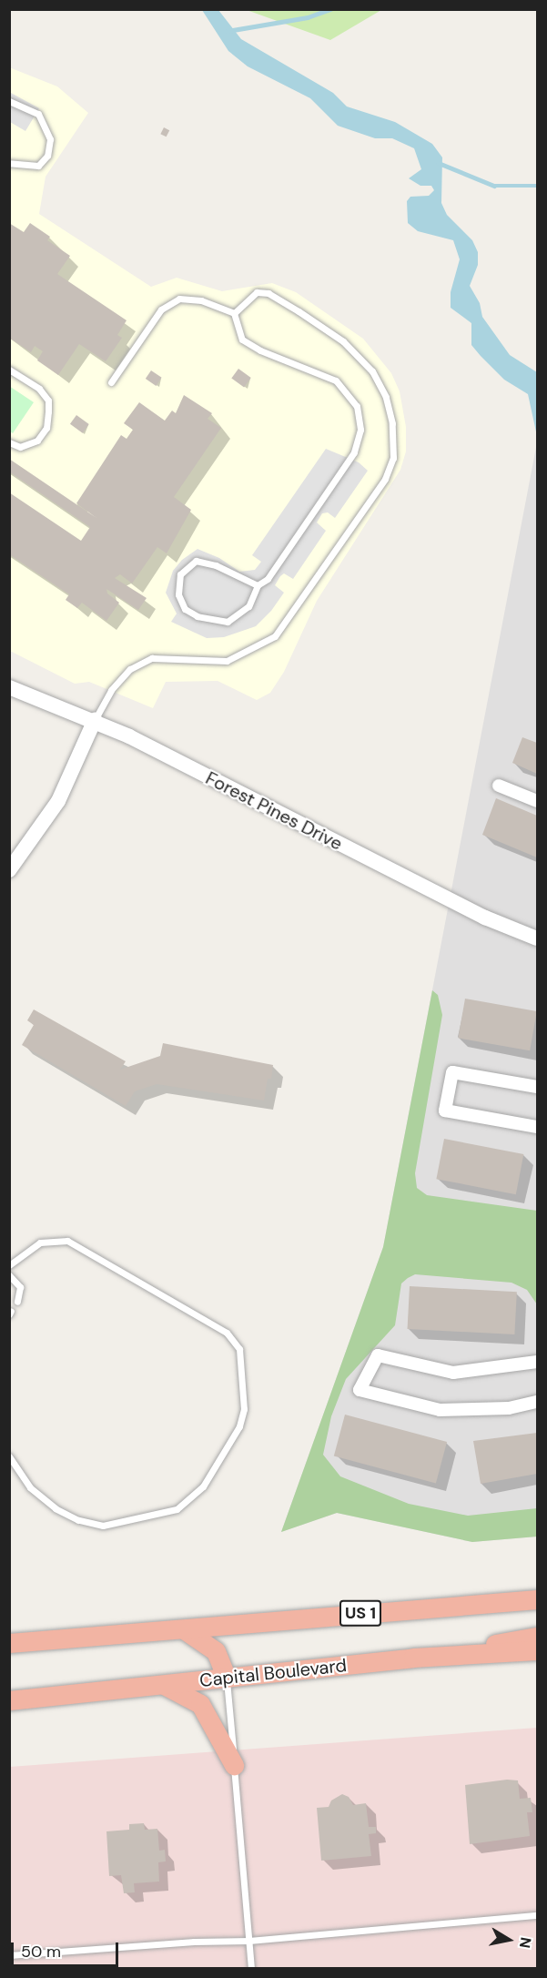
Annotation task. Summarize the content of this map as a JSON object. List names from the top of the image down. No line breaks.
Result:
{"streets":{"highway":["US 1","Capital Boulevard"],"street":["Forest Pines Drive"]},"scale_bar":"50 m","north":"right"}
